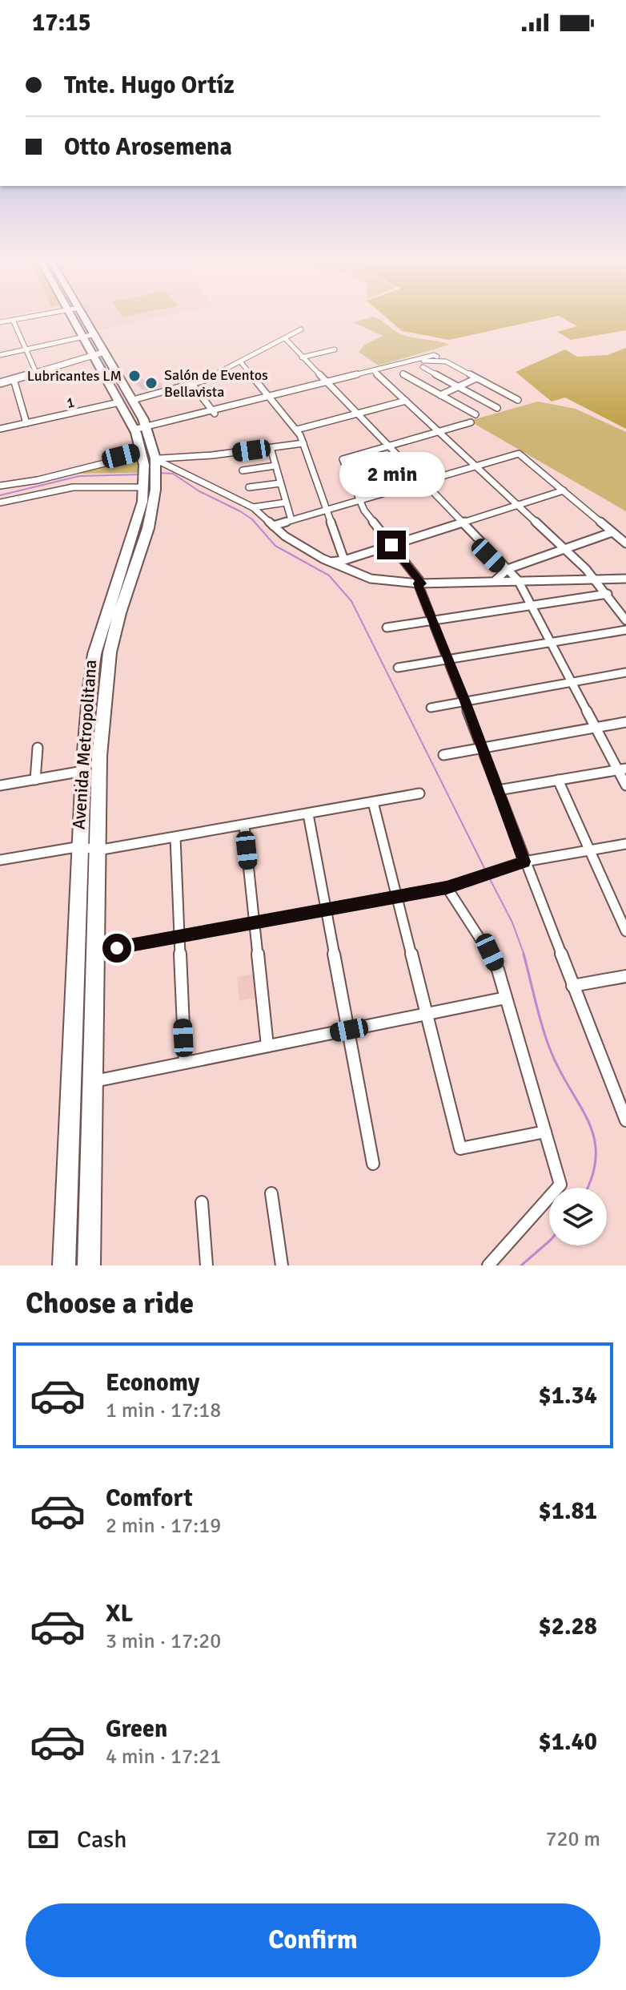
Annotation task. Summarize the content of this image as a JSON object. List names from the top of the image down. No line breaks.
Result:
{"streets":{"highway":["Avenida Metropolitana"],"street":["1"]},"places":["Lubricantes LM","Salón de Eventos Bellavista"],"page":{"status":"17:15","banner":["Tnte. Hugo Ortíz","Otto Arosemena"],"bubble":"2 min","heading":"Choose a ride","list":[{"name":"Economy","note":"1 min · 17:18","value":"$1.34"},{"name":"Comfort","note":"2 min · 17:19","value":"$1.81"},{"name":"XL","note":"3 min · 17:20","value":"$2.28"},{"name":"Green","note":"4 min · 17:21","value":"$1.40"}],"pay":["Cash","720 m"],"buttons":"Confirm"}}
